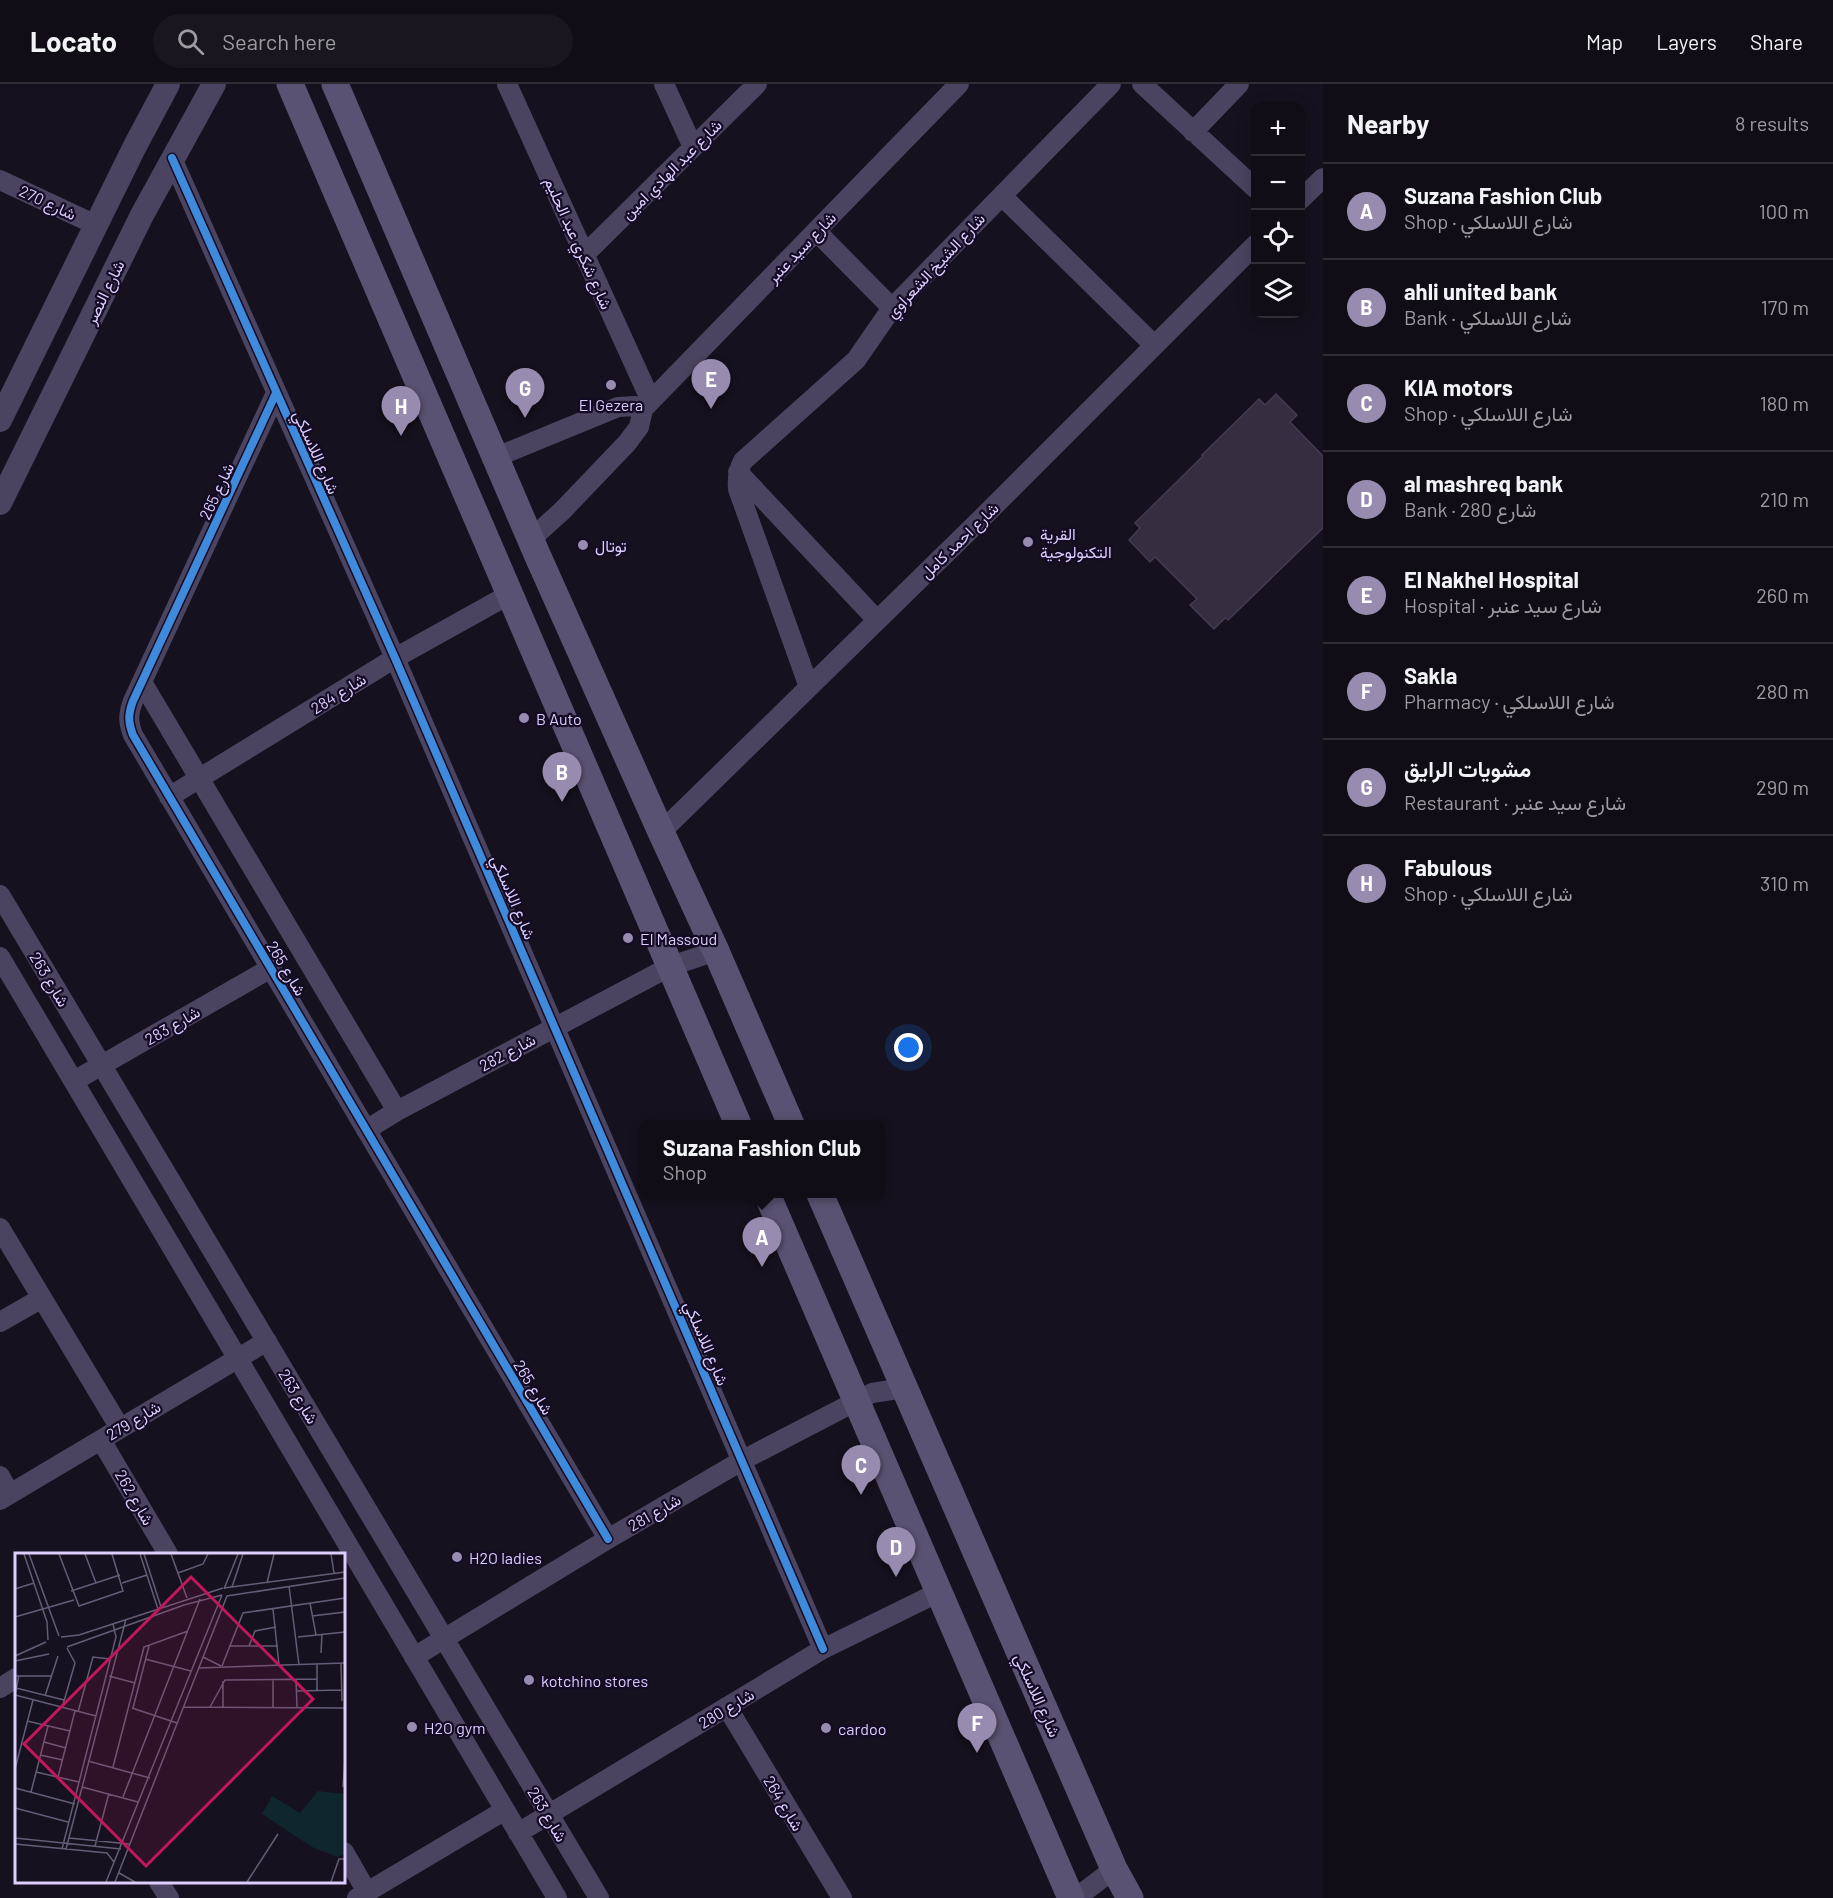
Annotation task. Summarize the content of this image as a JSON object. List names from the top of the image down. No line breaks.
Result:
{"streets":{"main road":["شارع اللاسلكي"],"street":["شارع عبد الهادي امين","شارع 270","شارع شكري عبد الحليم","شارع سيد عنبر","شارع الشيخ الشعراوي","شارع النصر","شارع 265","شارع احمد كامل","شارع 284","شارع 263","شارع 283","شارع 282","شارع 279","شارع 262","شارع 281","شارع 280","شارع 264"]},"crossings":[["شارع عبد الهادي امين","شارع شكري عبد الحليم"],["شارع شكري عبد الحليم","شارع سيد عنبر"],["شارع النصر","شارع اللاسلكي"],["شارع اللاسلكي","شارع 265"],["شارع اللاسلكي","شارع 284"],["شارع اللاسلكي","شارع 282"],["شارع اللاسلكي","شارع 281"],["شارع اللاسلكي","شارع 280"],["شارع 265","شارع 284"],["شارع 265","شارع 283"],["شارع 265","شارع 282"],["شارع 265","شارع 281"],["شارع 263","شارع 283"],["شارع 263","شارع 279"],["شارع 263","شارع 281"],["شارع 263","شارع 280"],["شارع 279","شارع 262"],["شارع 280","شارع 264"]],"places":["El Gezera","القرية التكنولوجية","توتال","B Auto","El Massoud","H2O ladies","kotchino stores","H2O gym","cardoo"],"page":{"header":"Locato","search":"Search here","nav":["Map","Layers","Share"],"heading":["Nearby","8 results"],"map_buttons":["+","−"],"list":[{"mark":"A","name":"Suzana Fashion Club","note":"Shop · شارع اللاسلكي","value":"100 m"},{"mark":"B","name":"ahli united bank","note":"Bank · شارع اللاسلكي","value":"170 m"},{"mark":"C","name":"KIA motors","note":"Shop · شارع اللاسلكي","value":"180 m"},{"mark":"D","name":"al mashreq bank","note":"Bank · شارع 280","value":"210 m"},{"mark":"E","name":"El Nakhel Hospital","note":"Hospital · شارع سيد عنبر","value":"260 m"},{"mark":"F","name":"Sakla","note":"Pharmacy · شارع اللاسلكي","value":"280 m"},{"mark":"G","name":"مشويات الرايق","note":"Restaurant · شارع سيد عنبر","value":"290 m"},{"mark":"H","name":"Fabulous","note":"Shop · شارع اللاسلكي","value":"310 m"}],"pins":["E","G","H","B","A","C","D","F"],"popup":["Suzana Fashion Club","Shop"]}}
